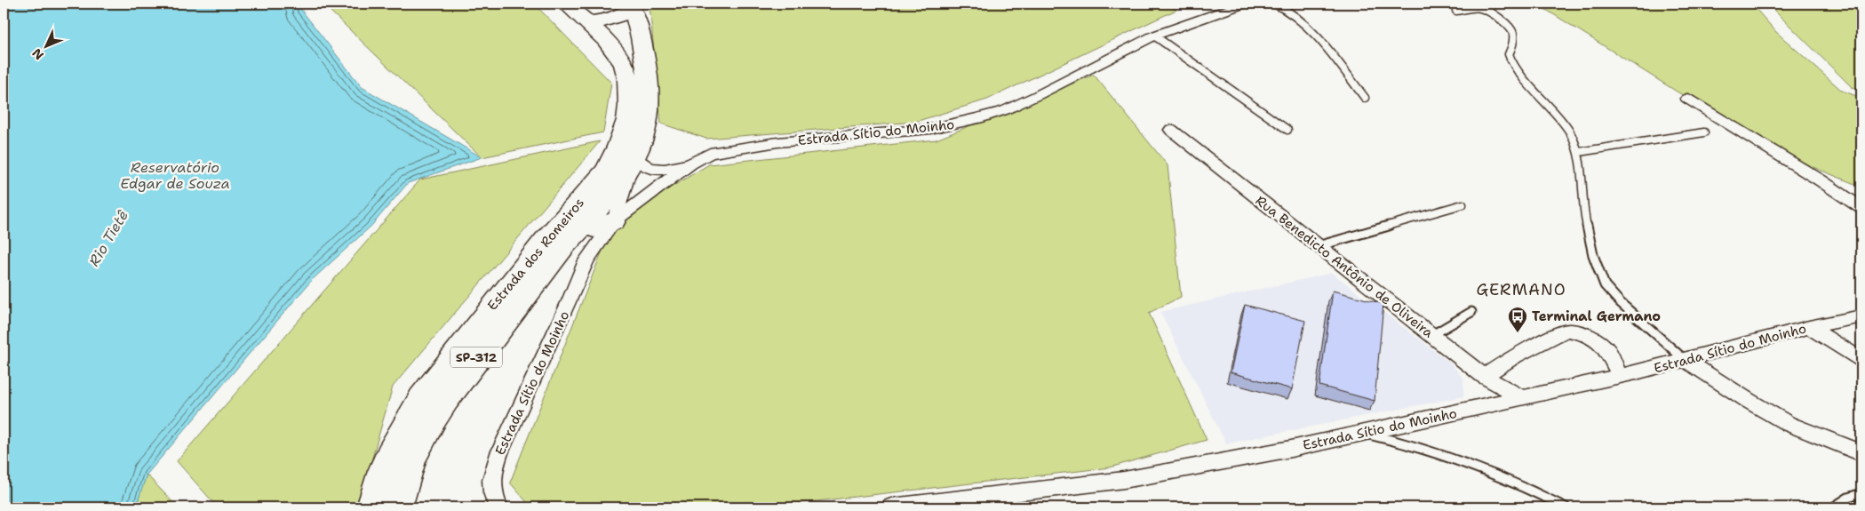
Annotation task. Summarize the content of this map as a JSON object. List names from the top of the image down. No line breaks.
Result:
{"streets":{"main road":["Estrada dos Romeiros","SP-312"],"street":["Estrada Sítio do Moinho","Rua Benedicto Antônio de Oliveira"]},"crossings":[["Estrada Sítio do Moinho","Rua Benedicto Antônio de Oliveira"]],"districts":["GERMANO"],"water":["Reservatório Edgar de Souza","Rio Tietê"],"places":{"bus stop":["Terminal Germano"]},"north":"bottom left"}
